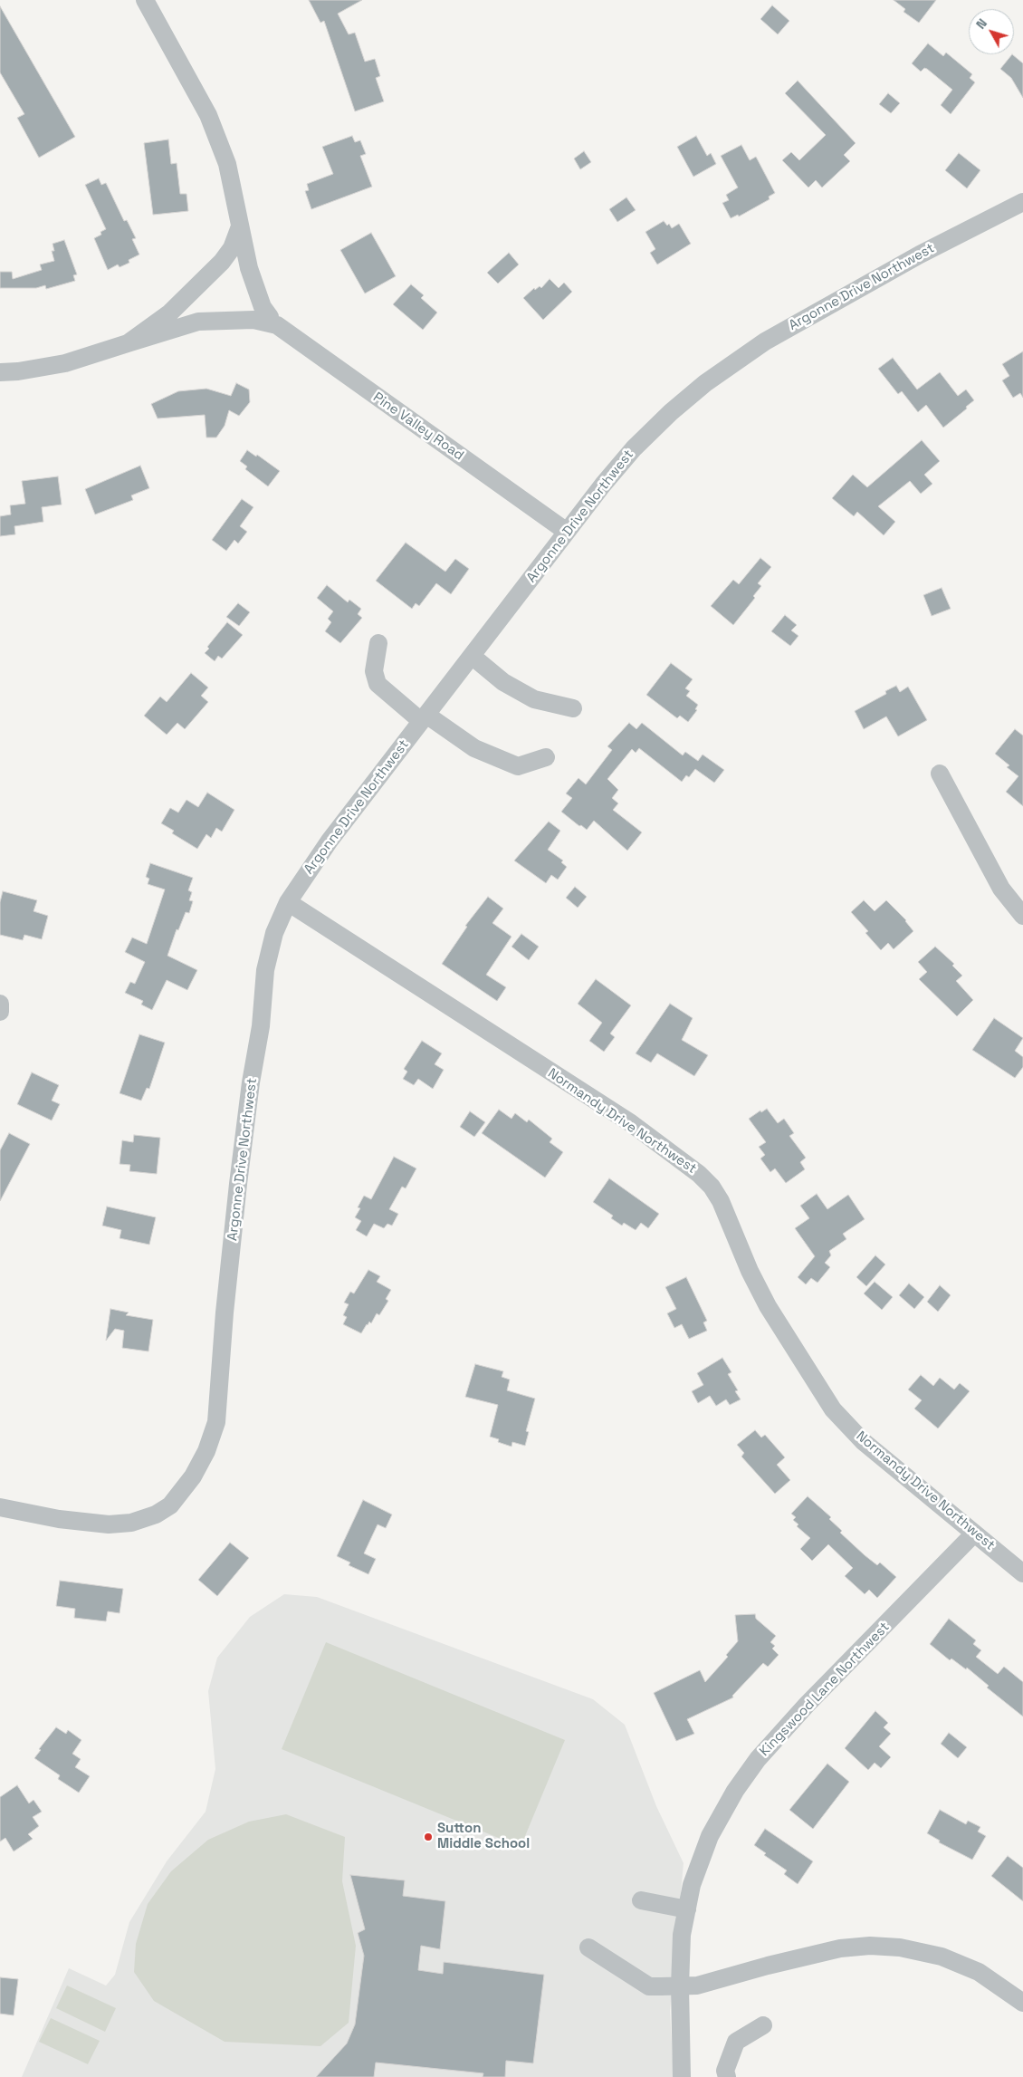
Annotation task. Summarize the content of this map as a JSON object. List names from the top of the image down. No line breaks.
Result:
{"streets":{"street":["Argonne Drive Northwest","Pine Valley Road","Normandy Drive Northwest","Kingswood Lane Northwest"]},"crossings":[["Argonne Drive Northwest","Pine Valley Road"],["Argonne Drive Northwest","Normandy Drive Northwest"],["Normandy Drive Northwest","Kingswood Lane Northwest"]],"places":["Sutton Middle School"],"north":"top left"}
